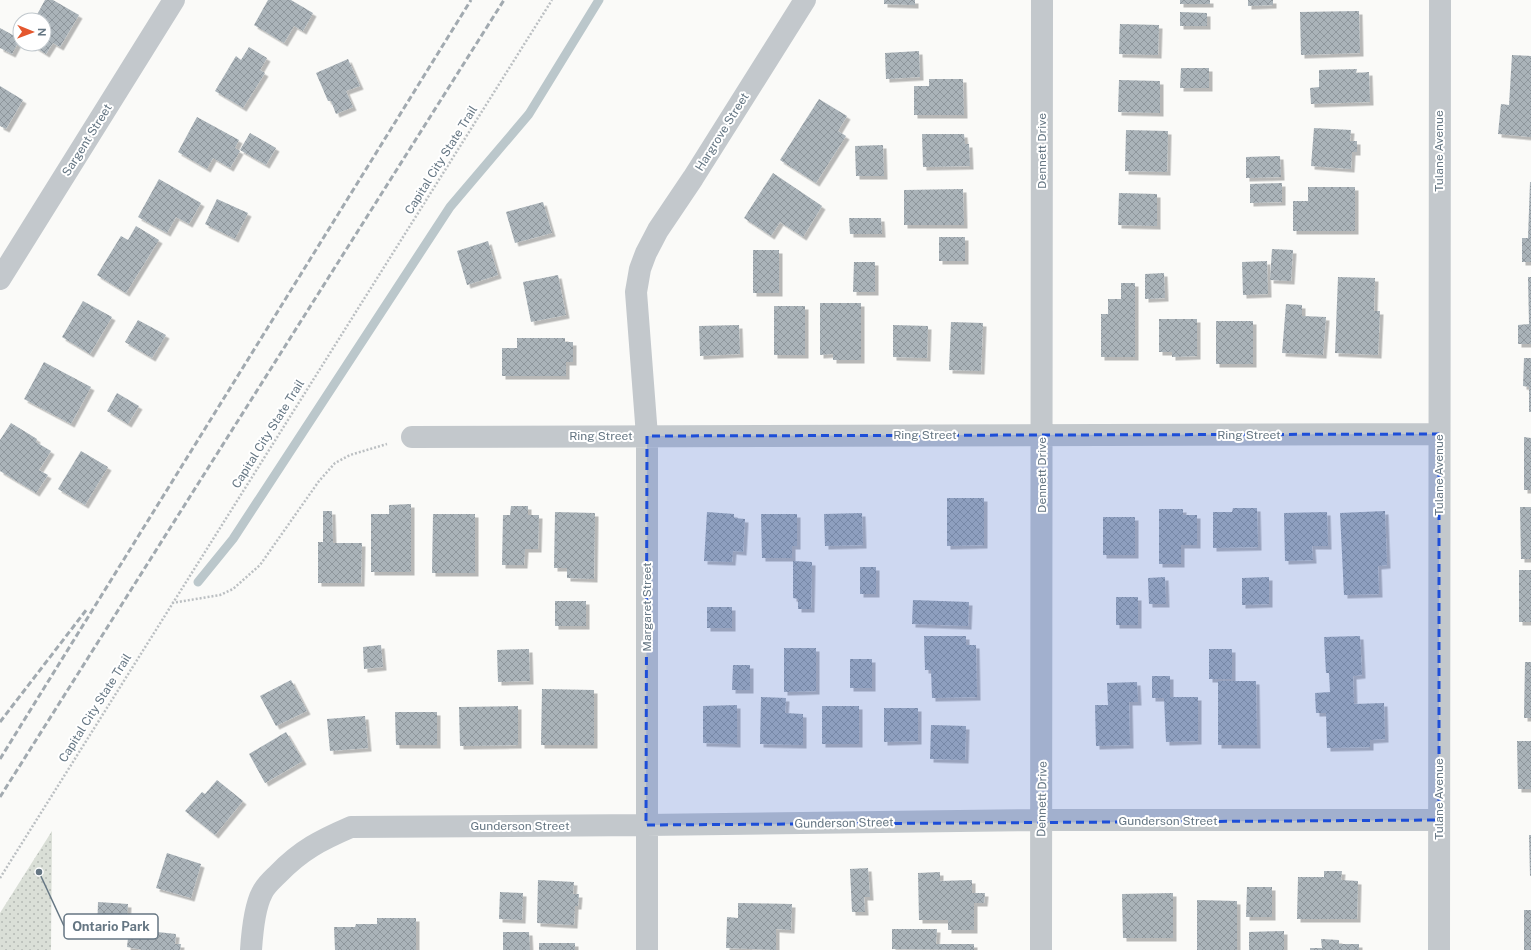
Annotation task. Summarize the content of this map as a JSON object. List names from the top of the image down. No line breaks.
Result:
{"streets":{"street":["Hargrove Street","Sargent Street","Dennett Drive","Tulane Avenue","Ring Street","Margaret Street","Gunderson Street"],"path":["Capital City State Trail"]},"crossings":[["Hargrove Street","Margaret Street"],["Dennett Drive","Ring Street"],["Dennett Drive","Gunderson Street"],["Tulane Avenue","Ring Street"],["Tulane Avenue","Gunderson Street"],["Ring Street","Margaret Street"],["Margaret Street","Gunderson Street"]],"places":["Ontario Park"],"north":"right"}
